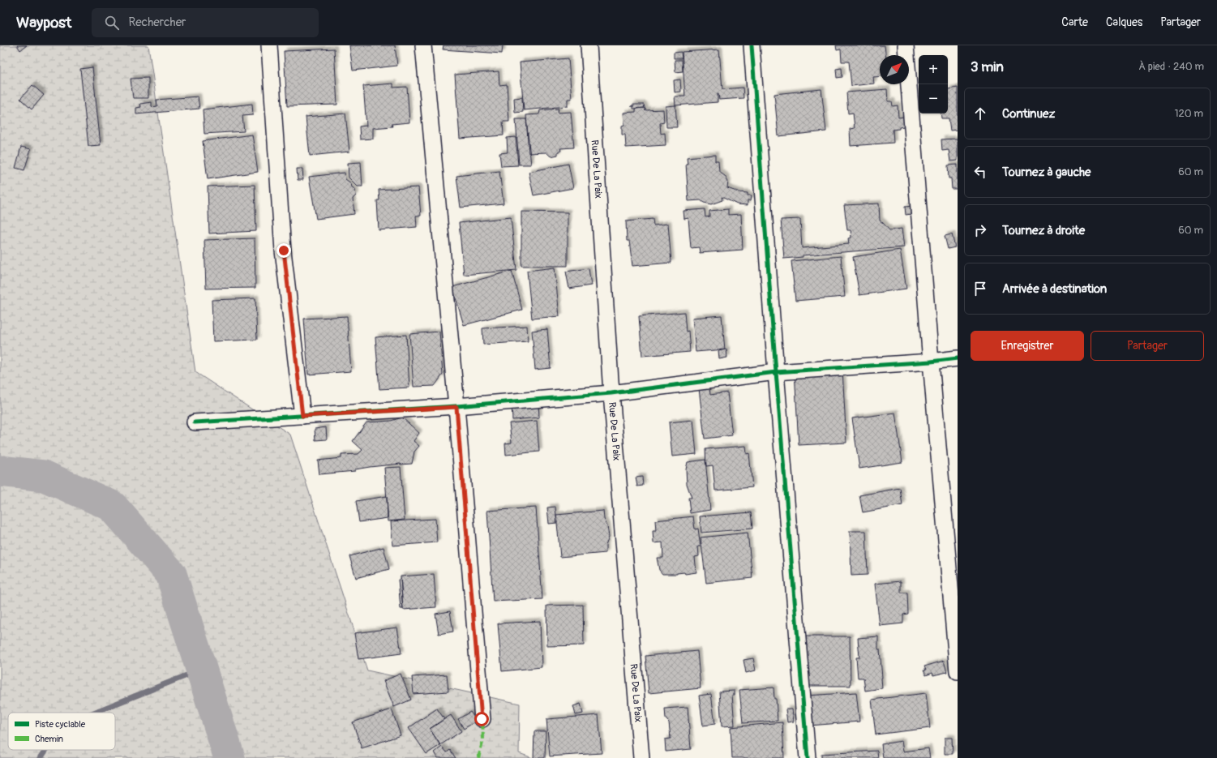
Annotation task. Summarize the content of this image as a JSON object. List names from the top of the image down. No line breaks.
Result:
{"streets":{"street":["Rue De La Paix"]},"legend":["Piste cyclable","Chemin"],"north":"top right","page":{"header":"Waypost","search":"Rechercher","nav":["Carte","Calques","Partager"],"heading":["3 min","À pied · 240 m"],"map_buttons":["+","−"],"list":[["Continuez","120 m"],["Tournez à gauche","60 m"],["Tournez à droite","60 m"],"Arrivée à destination"],"buttons":["Enregistrer","Partager"]}}
